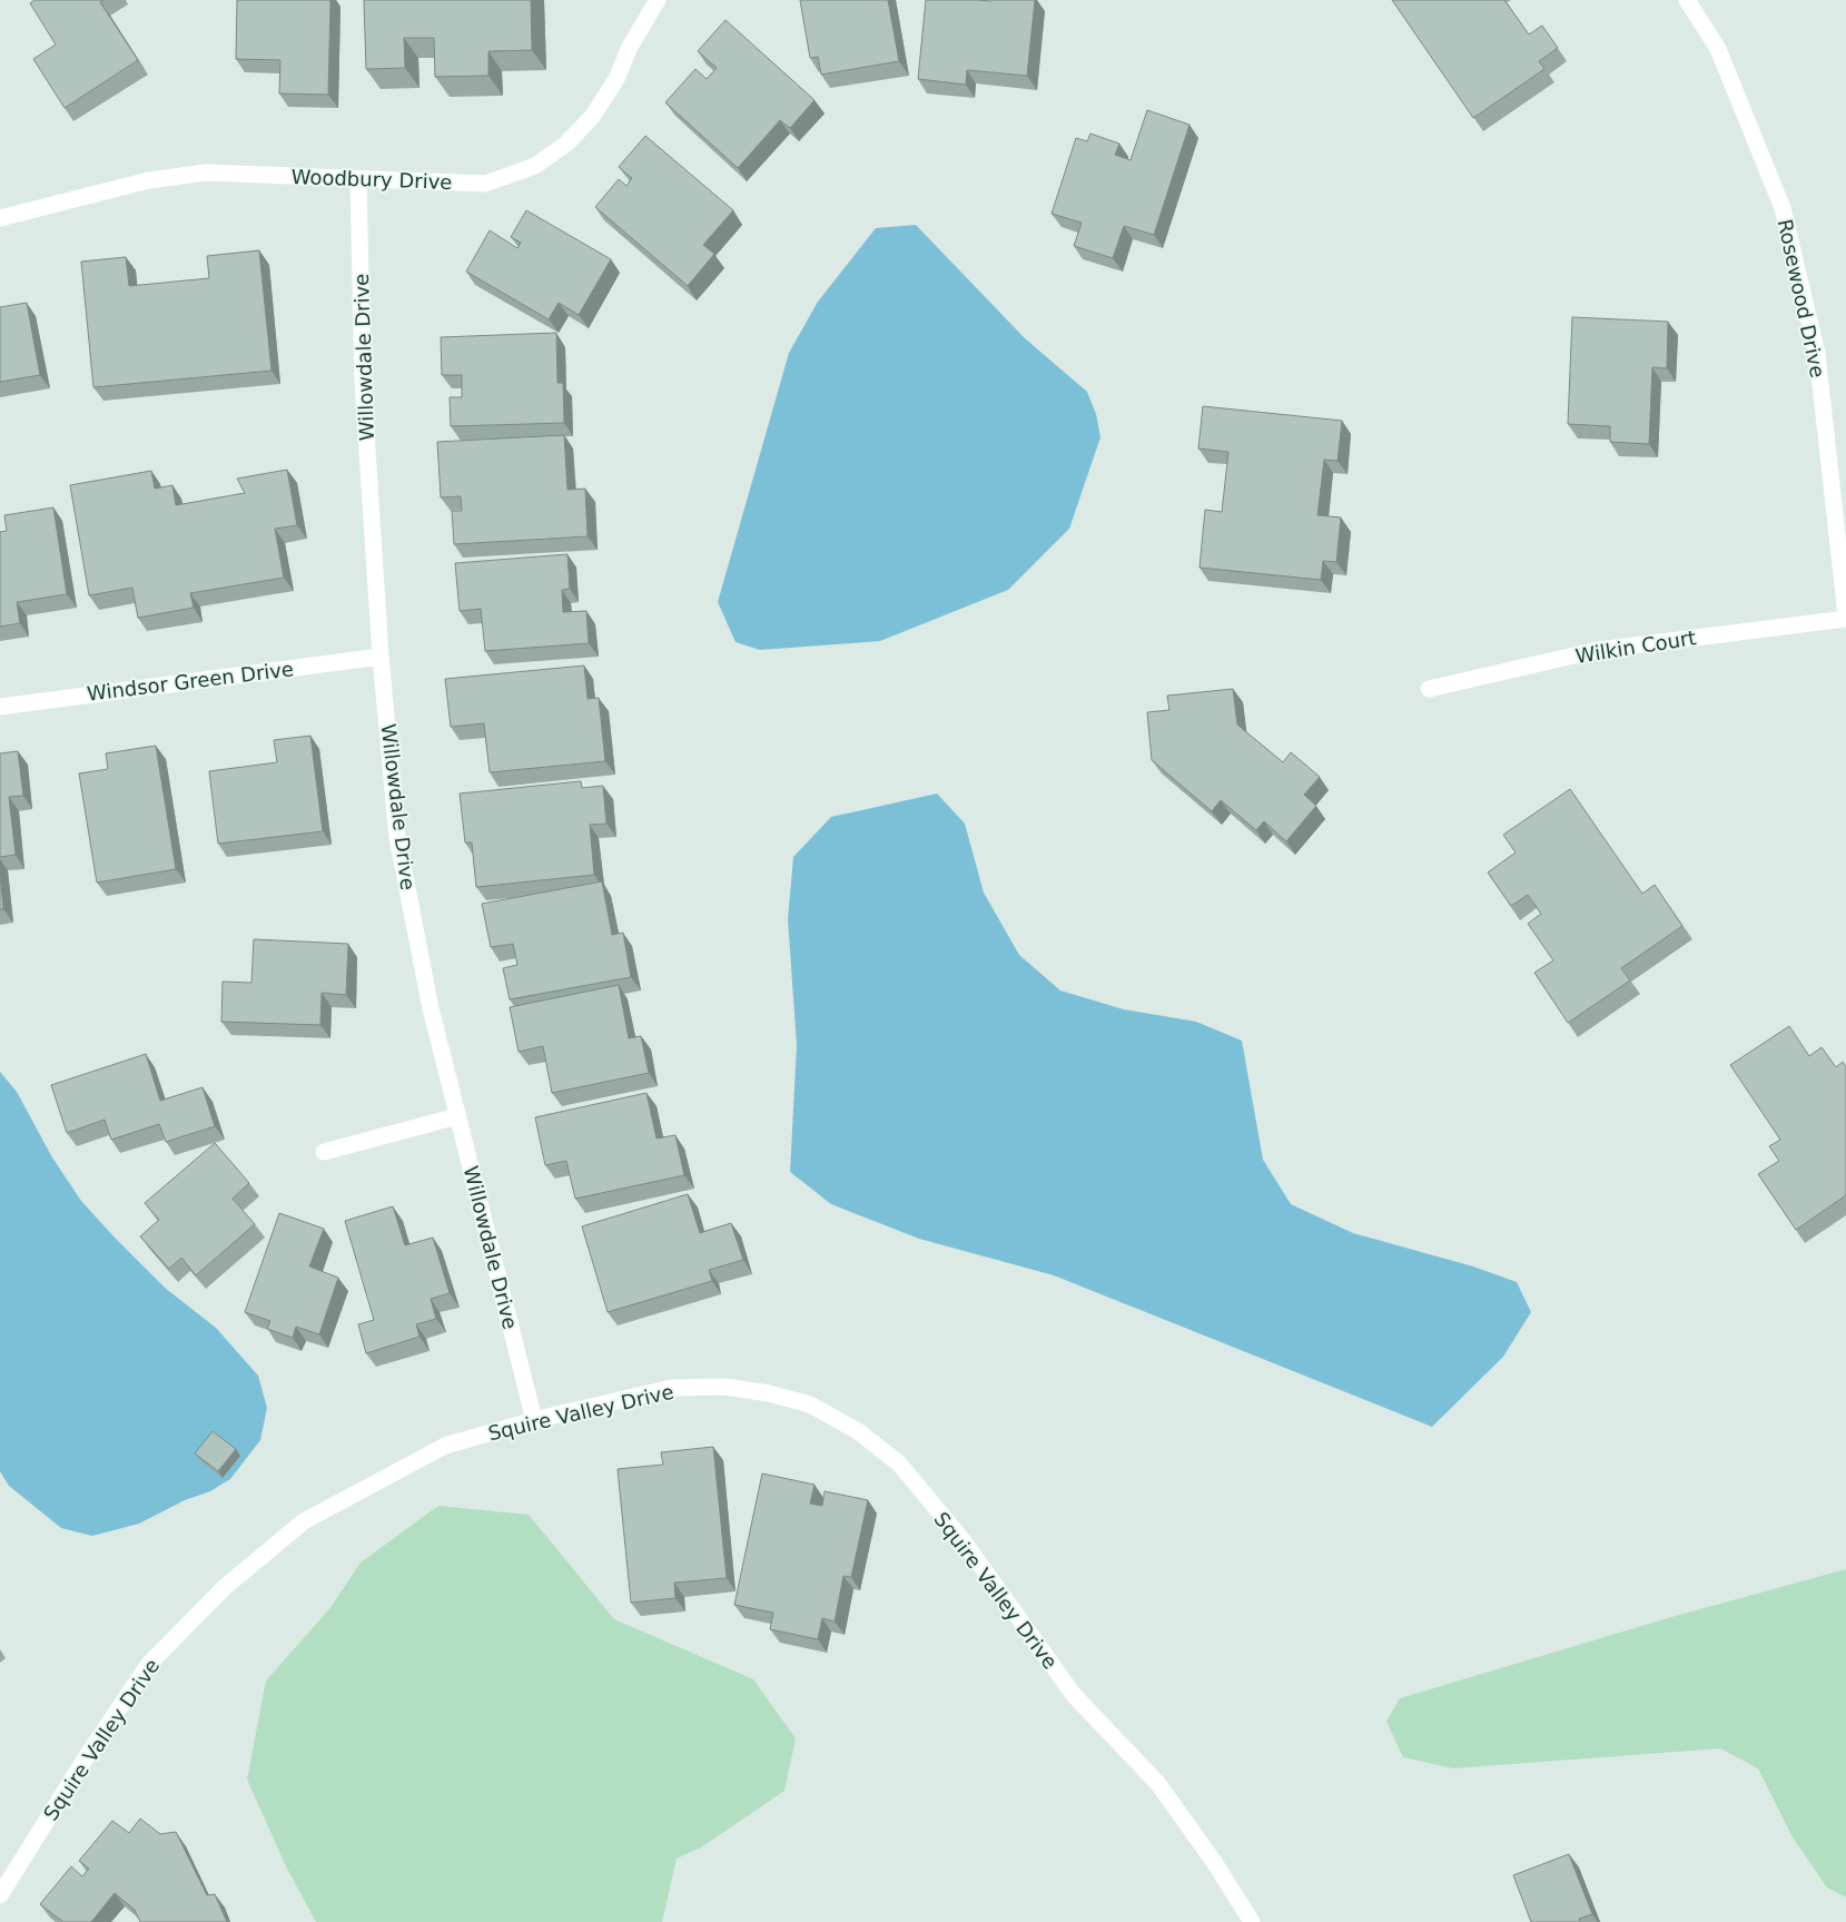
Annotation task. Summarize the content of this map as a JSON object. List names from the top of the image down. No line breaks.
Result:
{"streets":{"street":["Woodbury Drive","Rosewood Drive","Willowdale Drive","Wilkin Court","Windsor Green Drive","Squire Valley Drive"]},"crossings":[["Woodbury Drive","Willowdale Drive"],["Rosewood Drive","Wilkin Court"],["Willowdale Drive","Windsor Green Drive"],["Willowdale Drive","Squire Valley Drive"]]}
